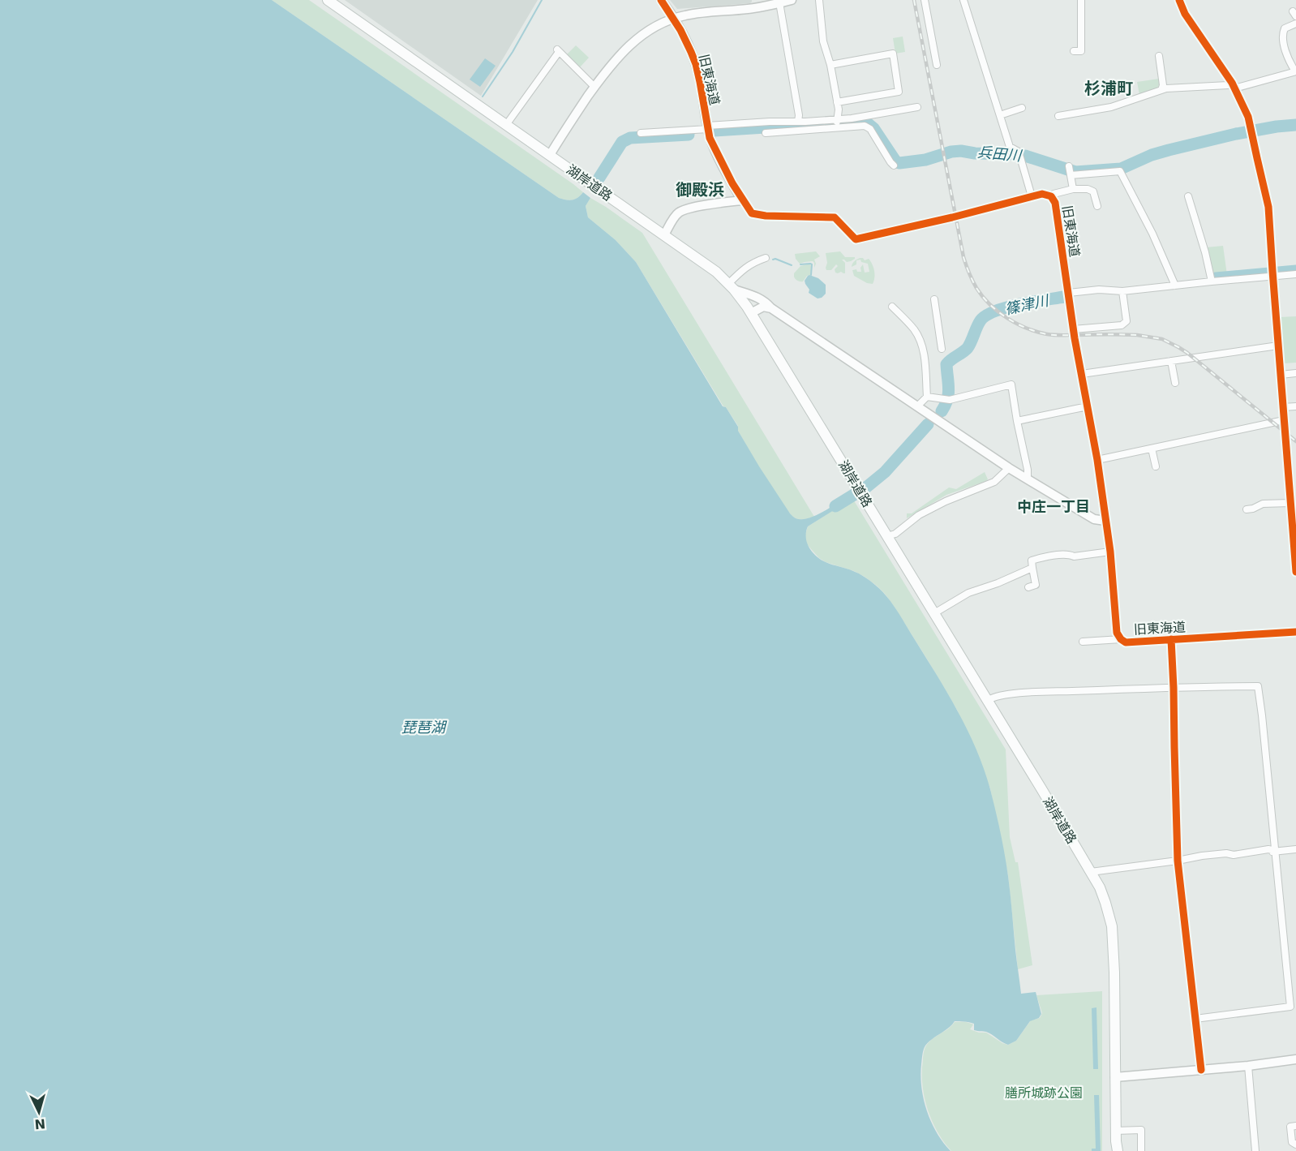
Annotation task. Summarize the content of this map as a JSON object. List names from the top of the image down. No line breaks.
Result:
{"streets":{"main road":["湖岸道路"],"street":["旧東海道"]},"districts":["杉浦町","御殿浜","中庄一丁目"],"water":["兵田川","篠津川","琵琶湖"],"parks":["膳所城跡公園"],"north":"bottom"}
